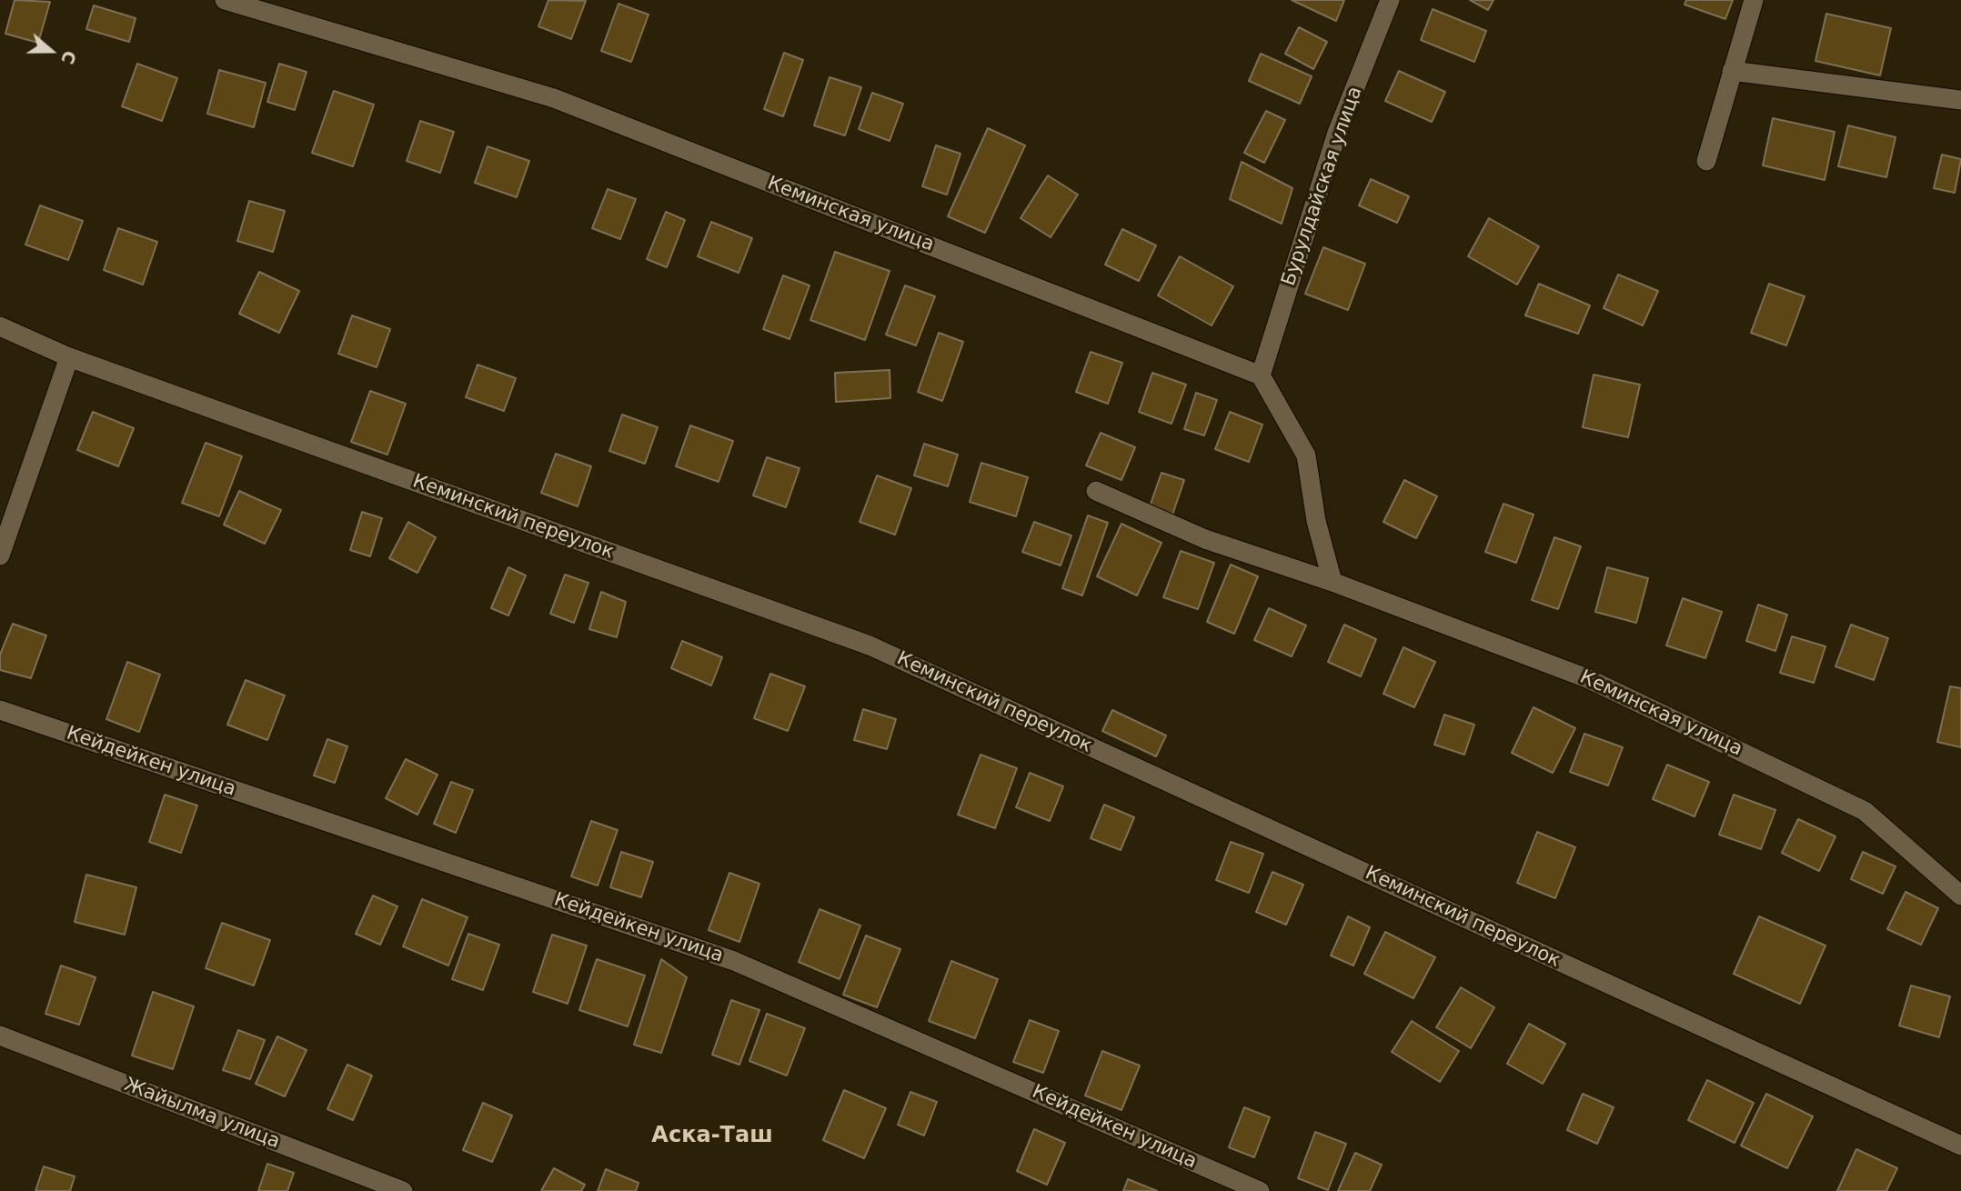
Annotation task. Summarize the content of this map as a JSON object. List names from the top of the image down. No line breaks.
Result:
{"streets":{"street":["Бурулдайская улица","Кеминская улица","Кеминский переулок","Кейдейкен улица","Жайылма улица"]},"crossings":[["Бурулдайская улица","Кеминская улица"]],"districts":["Аска-Таш"],"north":"right"}
